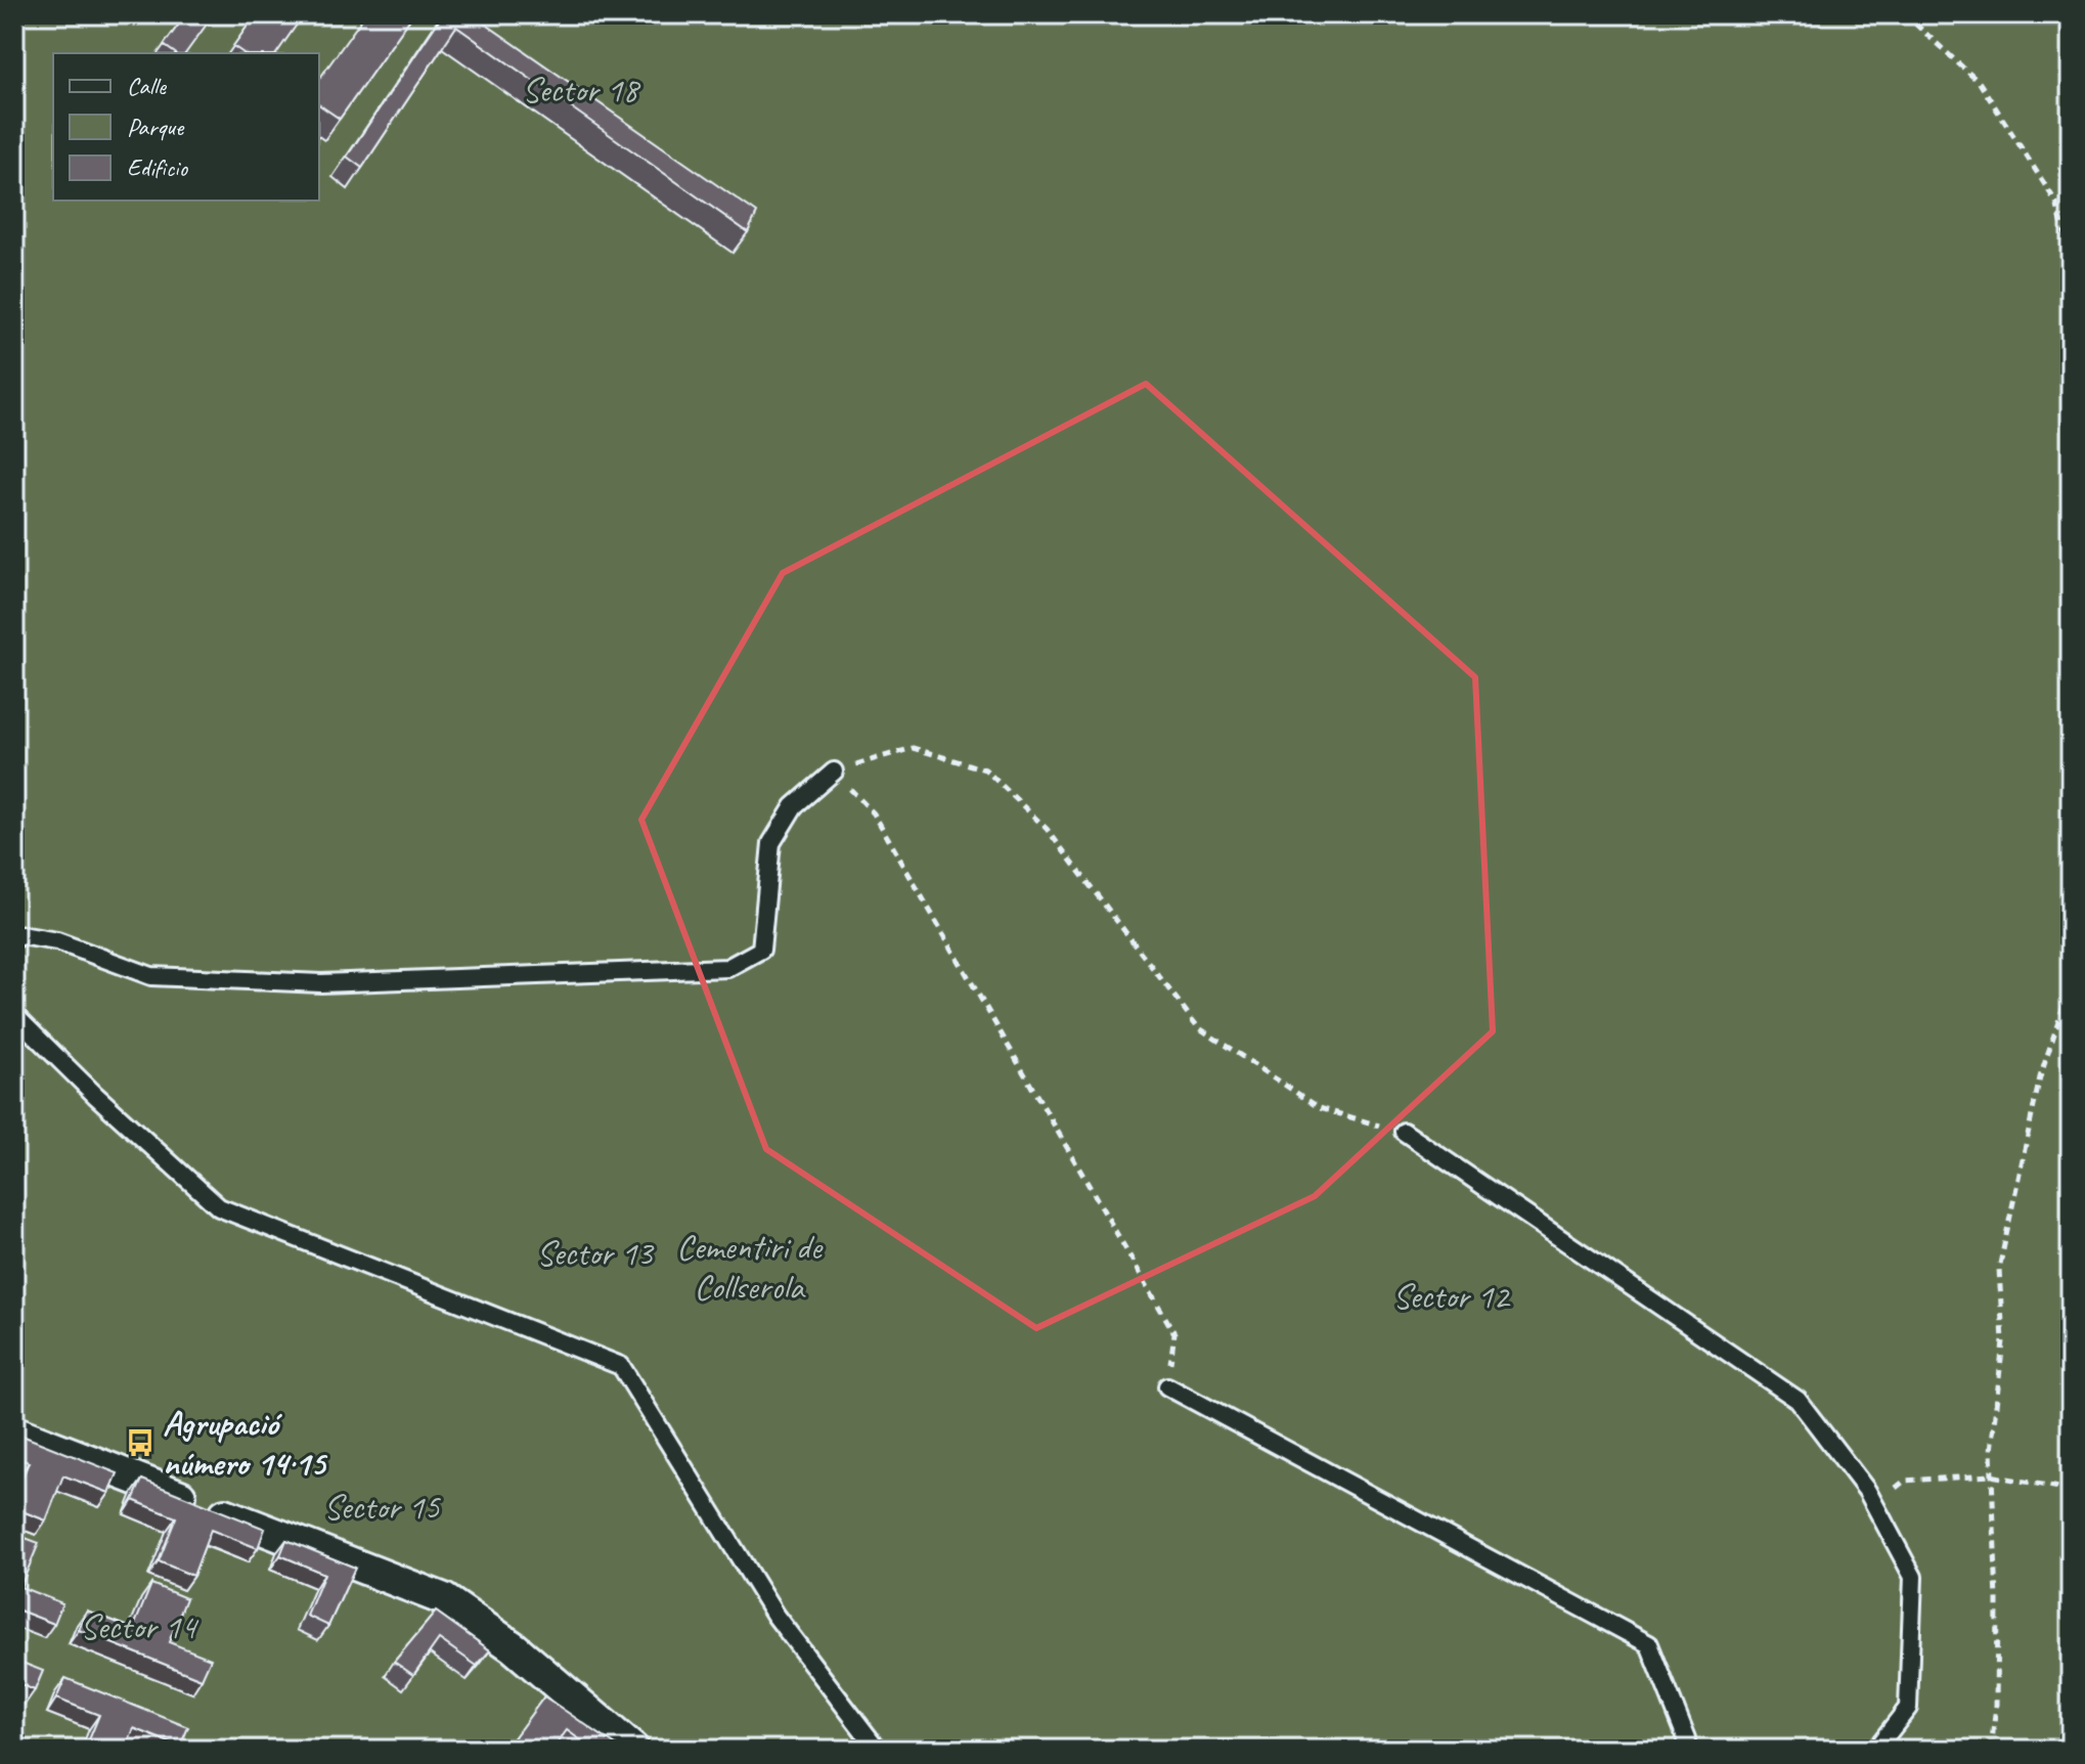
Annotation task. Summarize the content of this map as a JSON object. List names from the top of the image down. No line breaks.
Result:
{"parks":["Sector 18","Cementiri de Collserola","Sector 13","Sector 12","Sector 15","Sector 14"],"places":{"bus stop":["Agrupació número 14·15"]},"legend":["Calle","Parque","Edificio"]}
